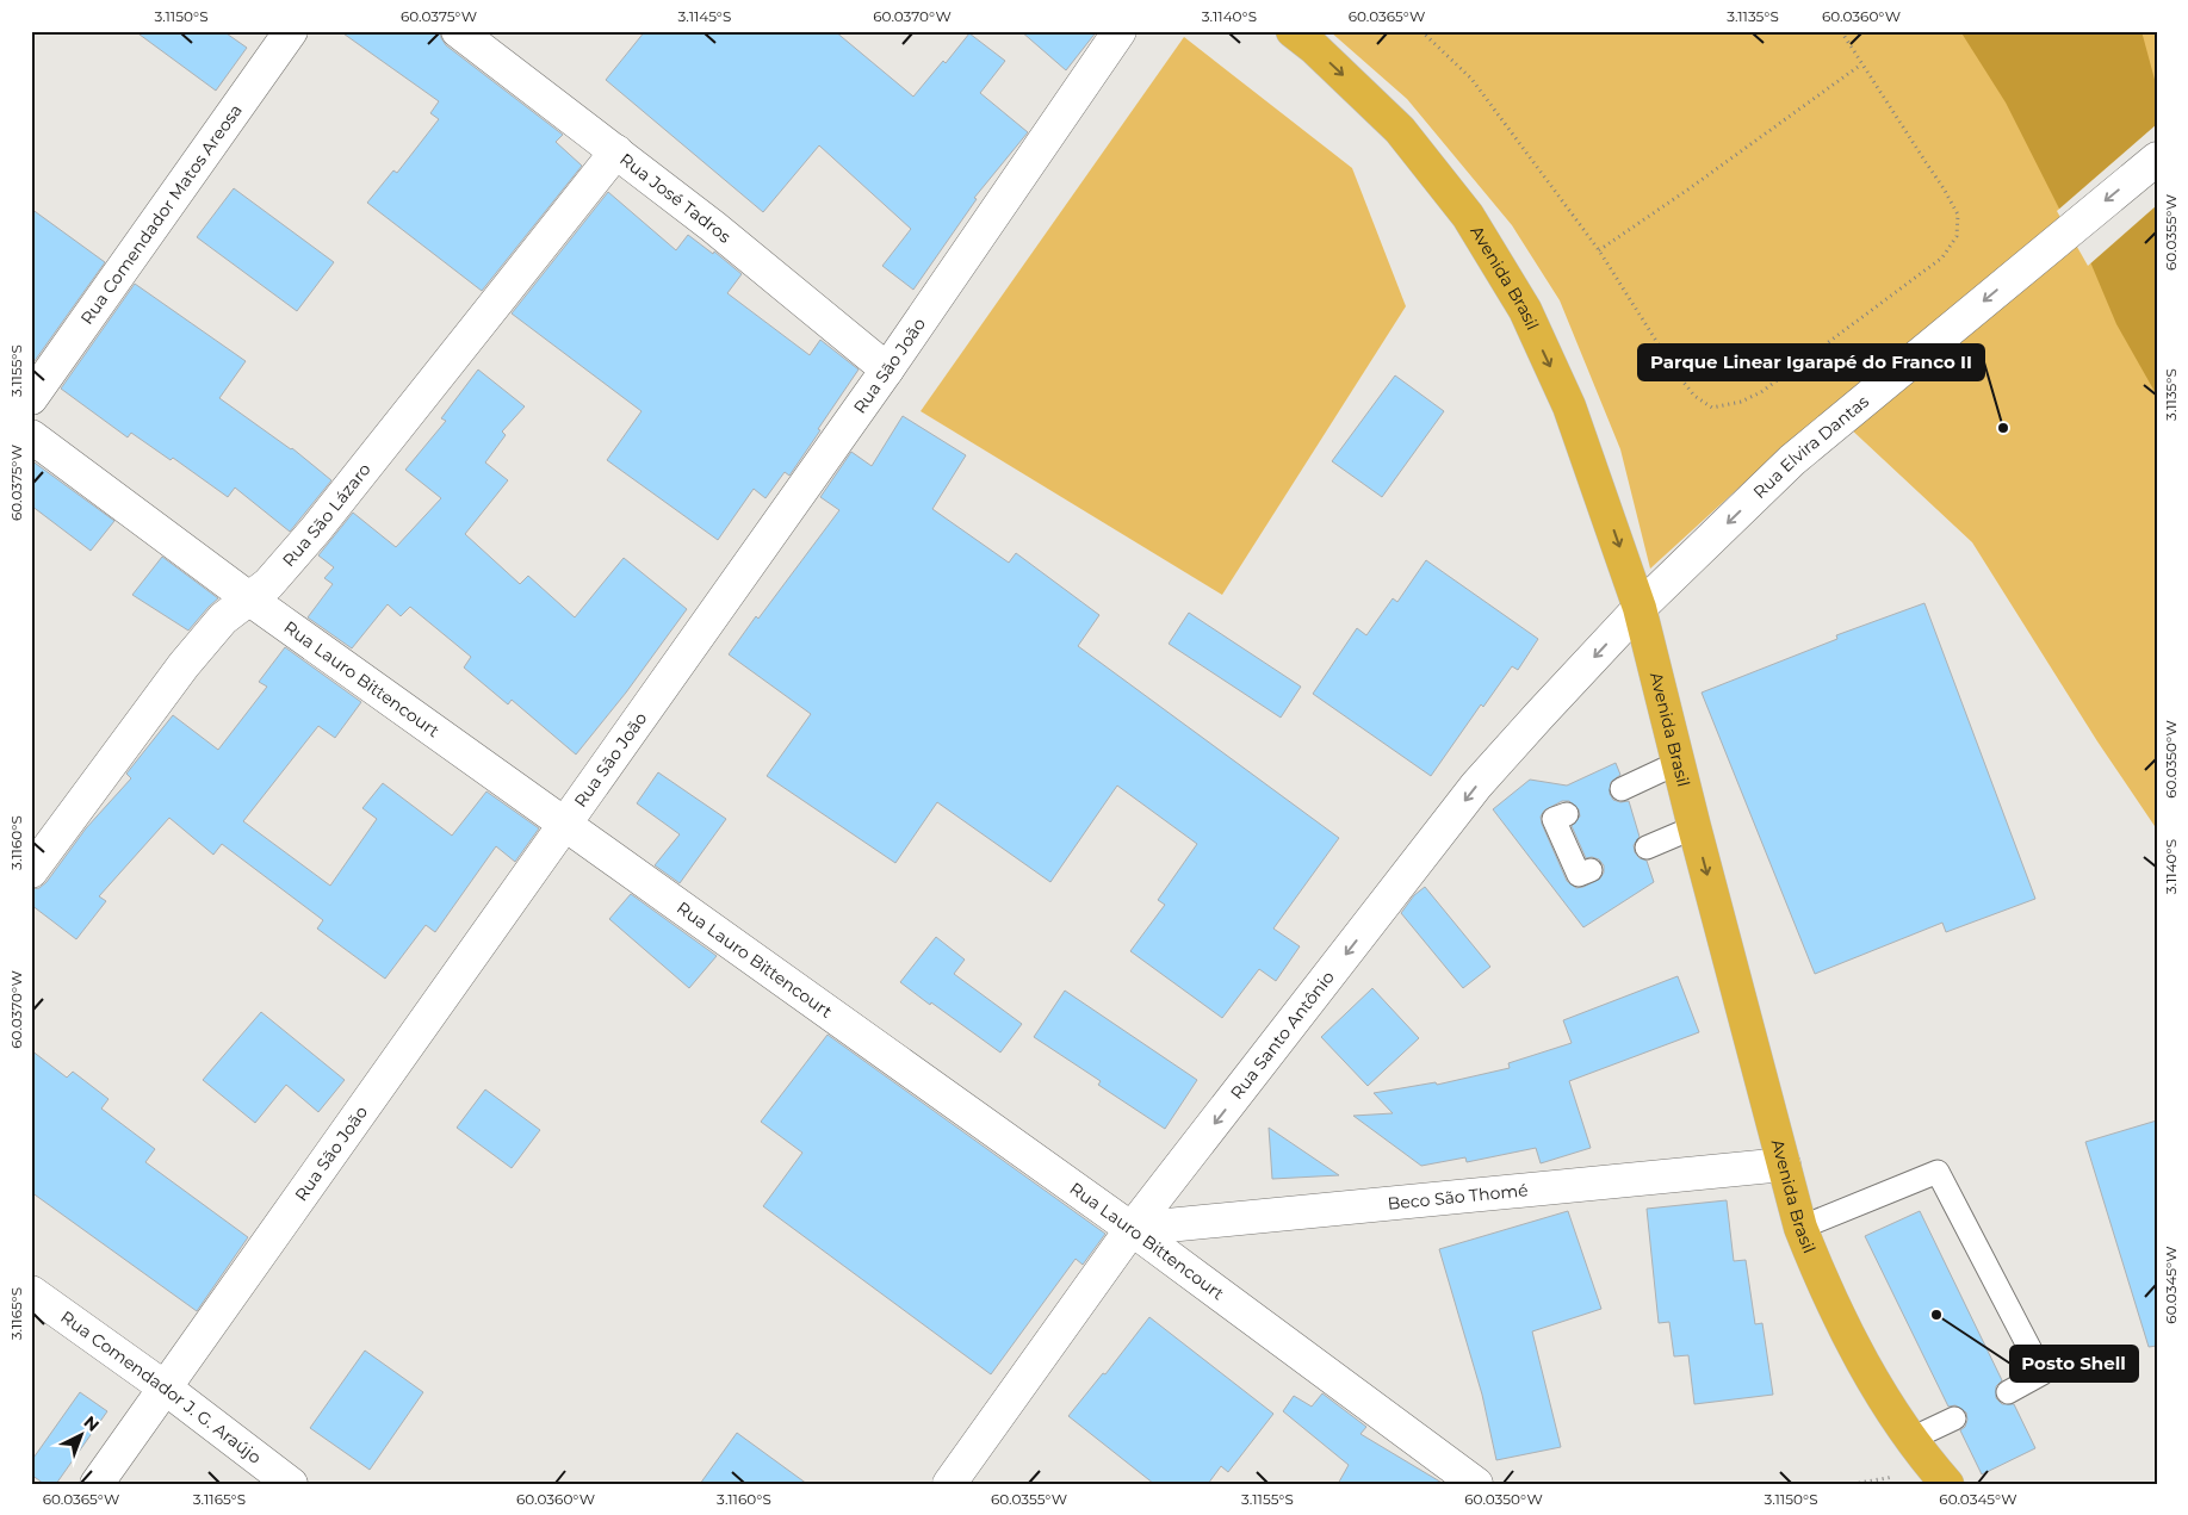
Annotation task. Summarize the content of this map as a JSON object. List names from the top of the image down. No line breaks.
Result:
{"streets":{"highway":["Avenida Brasil"],"street":["Rua José Tadros","Rua Comendador Matos Areosa","Rua São João","Rua Elvira Dantas","Rua São Lázaro","Rua Lauro Bittencourt","Rua Santo Antônio","Beco São Thomé","Rua Comendador J. G. Araújo"]},"crossings":[["Rua José Tadros","Rua São João"],["Rua José Tadros","Rua São Lázaro"],["Avenida Brasil","Rua Elvira Dantas"],["Avenida Brasil","Rua Santo Antônio"],["Avenida Brasil","Beco São Thomé"],["Rua São João","Rua Lauro Bittencourt"],["Rua São João","Rua Comendador J. G. Araújo"],["Rua Elvira Dantas","Rua Santo Antônio"],["Rua São Lázaro","Rua Lauro Bittencourt"],["Rua Lauro Bittencourt","Rua Santo Antônio"],["Rua Lauro Bittencourt","Beco São Thomé"],["Rua Santo Antônio","Beco São Thomé"]],"one_way":["Avenida Brasil","Rua Elvira Dantas","Rua Santo Antônio"],"places":["Parque Linear Igarapé do Franco II","Posto Shell"],"north":"top right","coordinates":["3.1150°S","60.0375°W","3.1145°S","60.0370°W","3.1140°S","60.0365°W","3.1135°S","60.0360°W","60.0355°W","3.1155°S","60.0350°W","3.1160°S","60.0345°W","3.1165°S"]}
